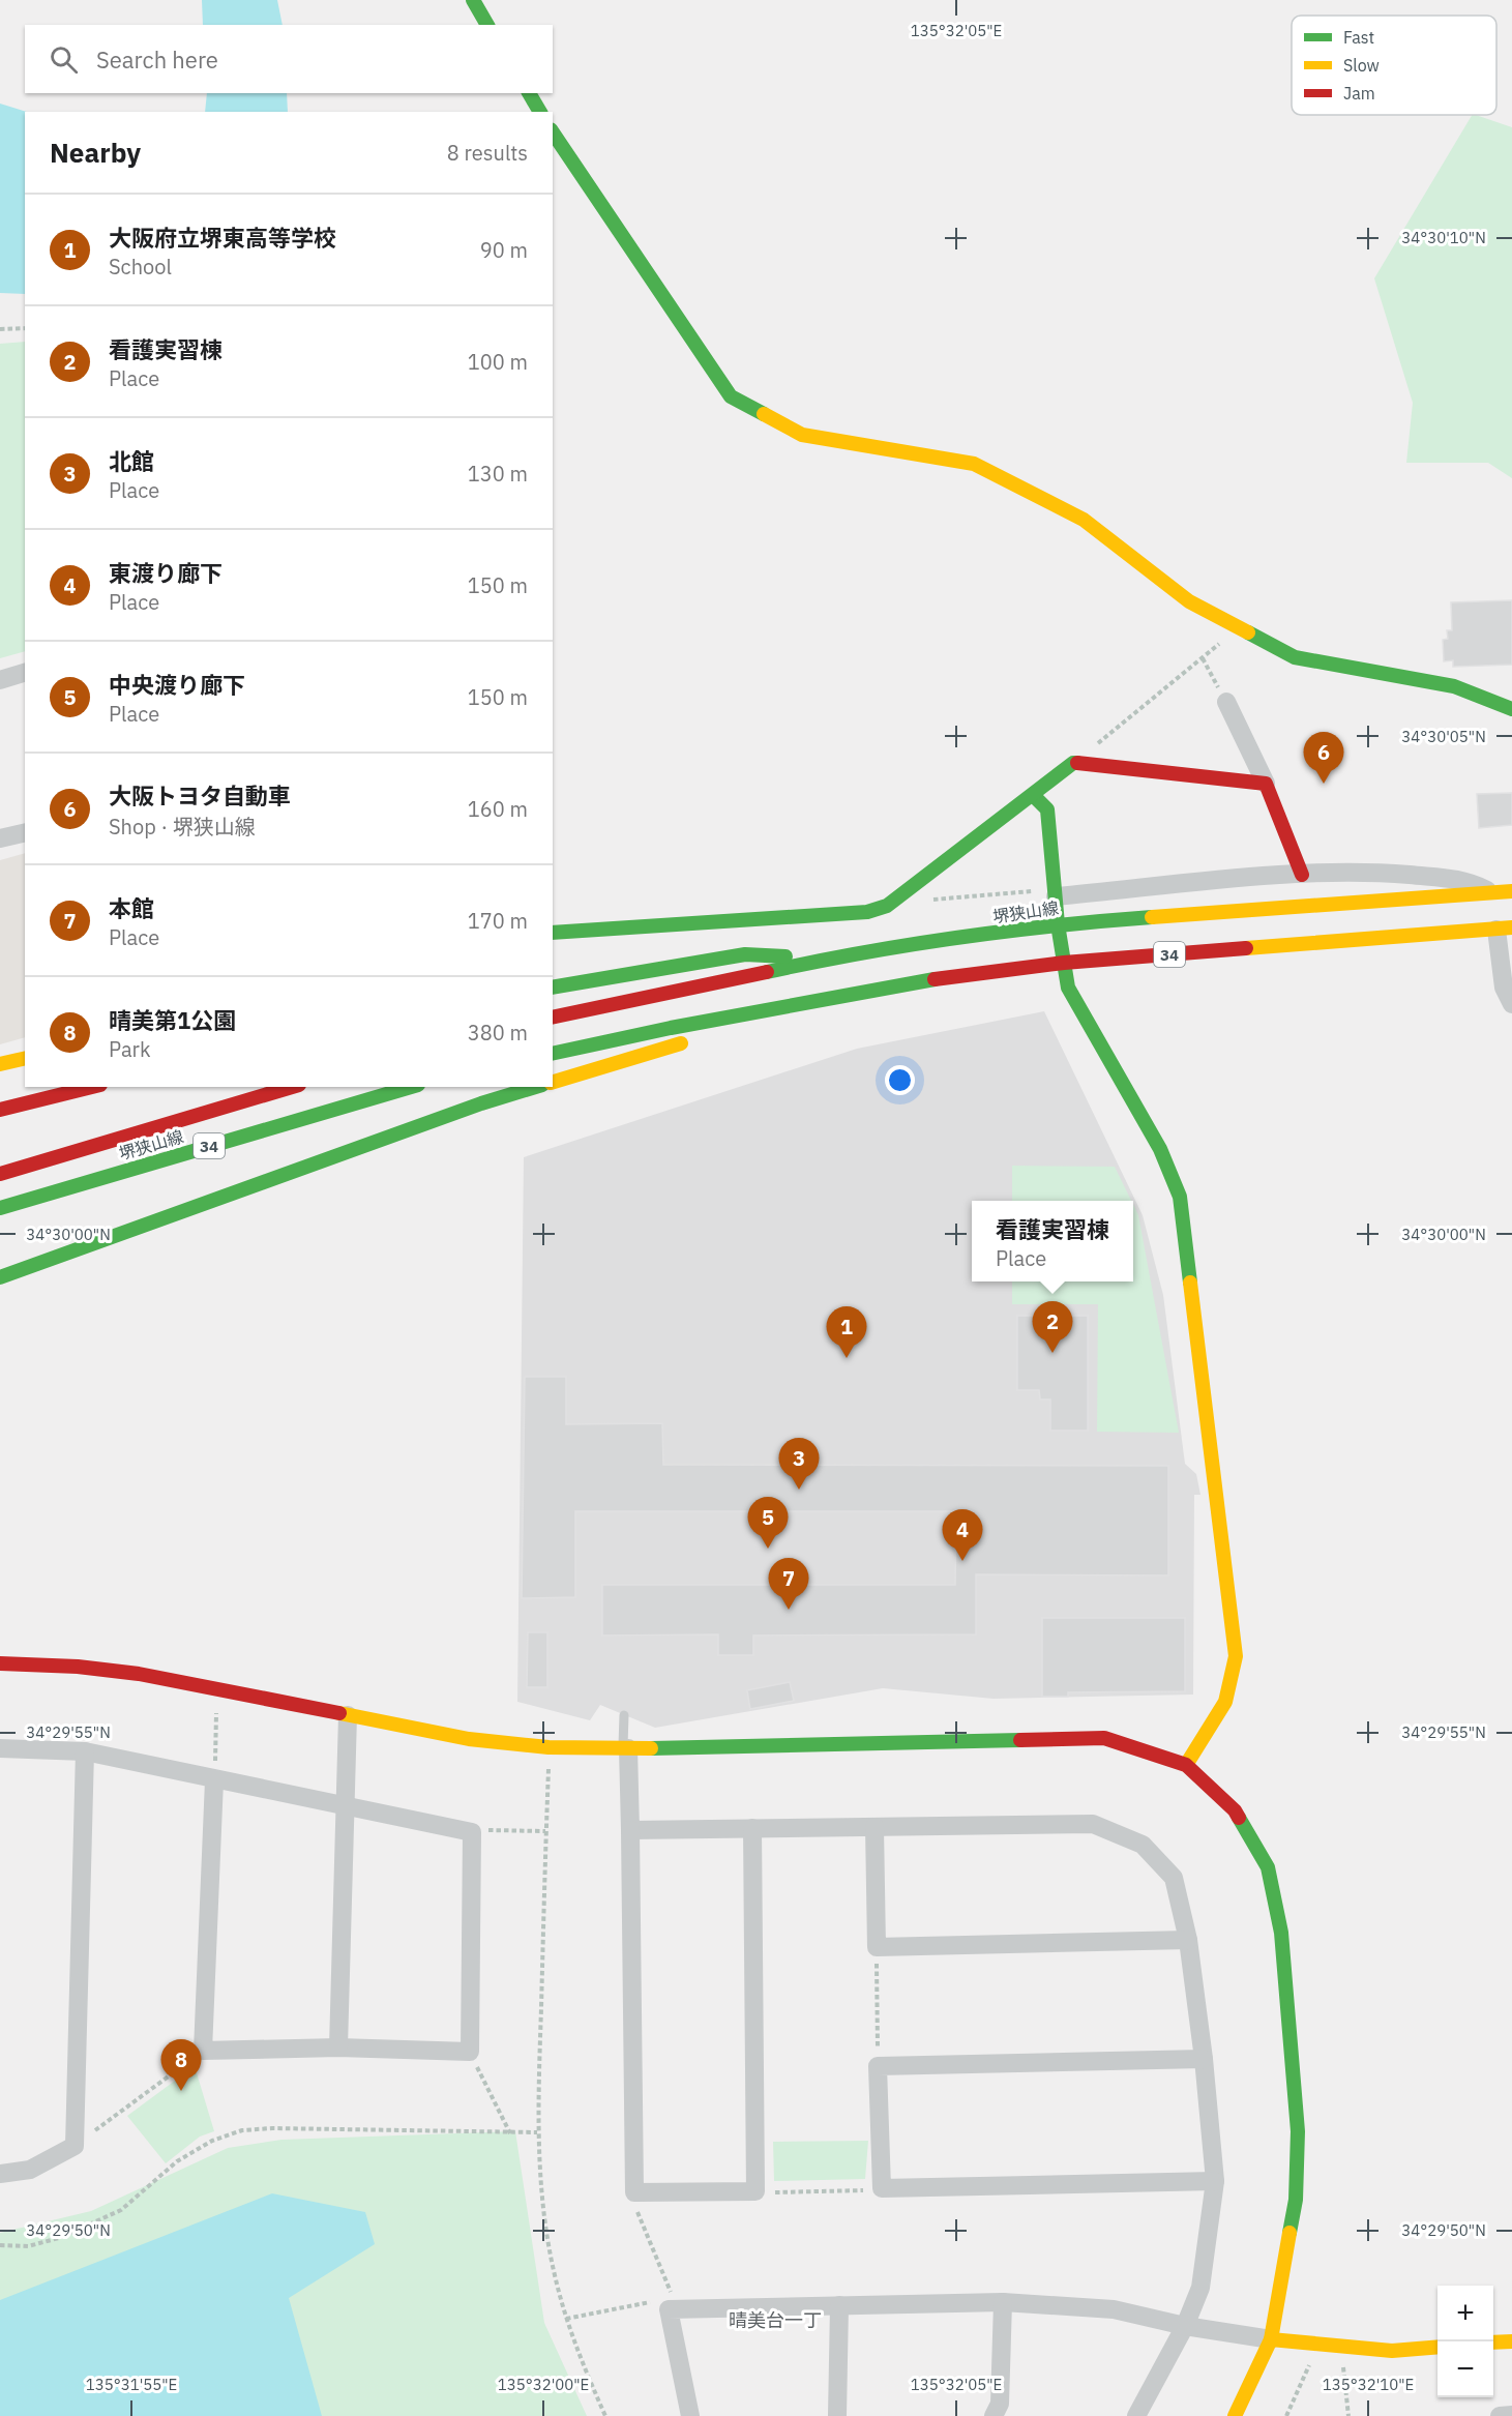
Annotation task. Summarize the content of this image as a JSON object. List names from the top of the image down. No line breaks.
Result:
{"streets":{"street":["堺狭山線","34"]},"districts":["晴美台一丁"],"legend":["Fast","Slow","Jam"],"page":{"search":"Search here","heading":["Nearby","8 results"],"list":[{"mark":"1","name":"大阪府立堺東高等学校","note":"School","value":"90 m"},{"mark":"2","name":"看護実習棟","note":"Place","value":"100 m"},{"mark":"3","name":"北館","note":"Place","value":"130 m"},{"mark":"4","name":"東渡り廊下","note":"Place","value":"150 m"},{"mark":"5","name":"中央渡り廊下","note":"Place","value":"150 m"},{"mark":"6","name":"大阪トヨタ自動車","note":"Shop · 堺狭山線","value":"160 m"},{"mark":"7","name":"本館","note":"Place","value":"170 m"},{"mark":"8","name":"晴美第1公園","note":"Park","value":"380 m"}],"pins":["6","2","1","3","5","4","7","8"],"popup":["看護実習棟","Place"],"map_buttons":["+","−"]},"coordinates":["135°32'05\"E","34°30'10\"N","34°30'05\"N","34°30'00\"N","34°29'55\"N","34°29'50\"N","135°31'55\"E","135°32'00\"E","135°32'10\"E"]}
